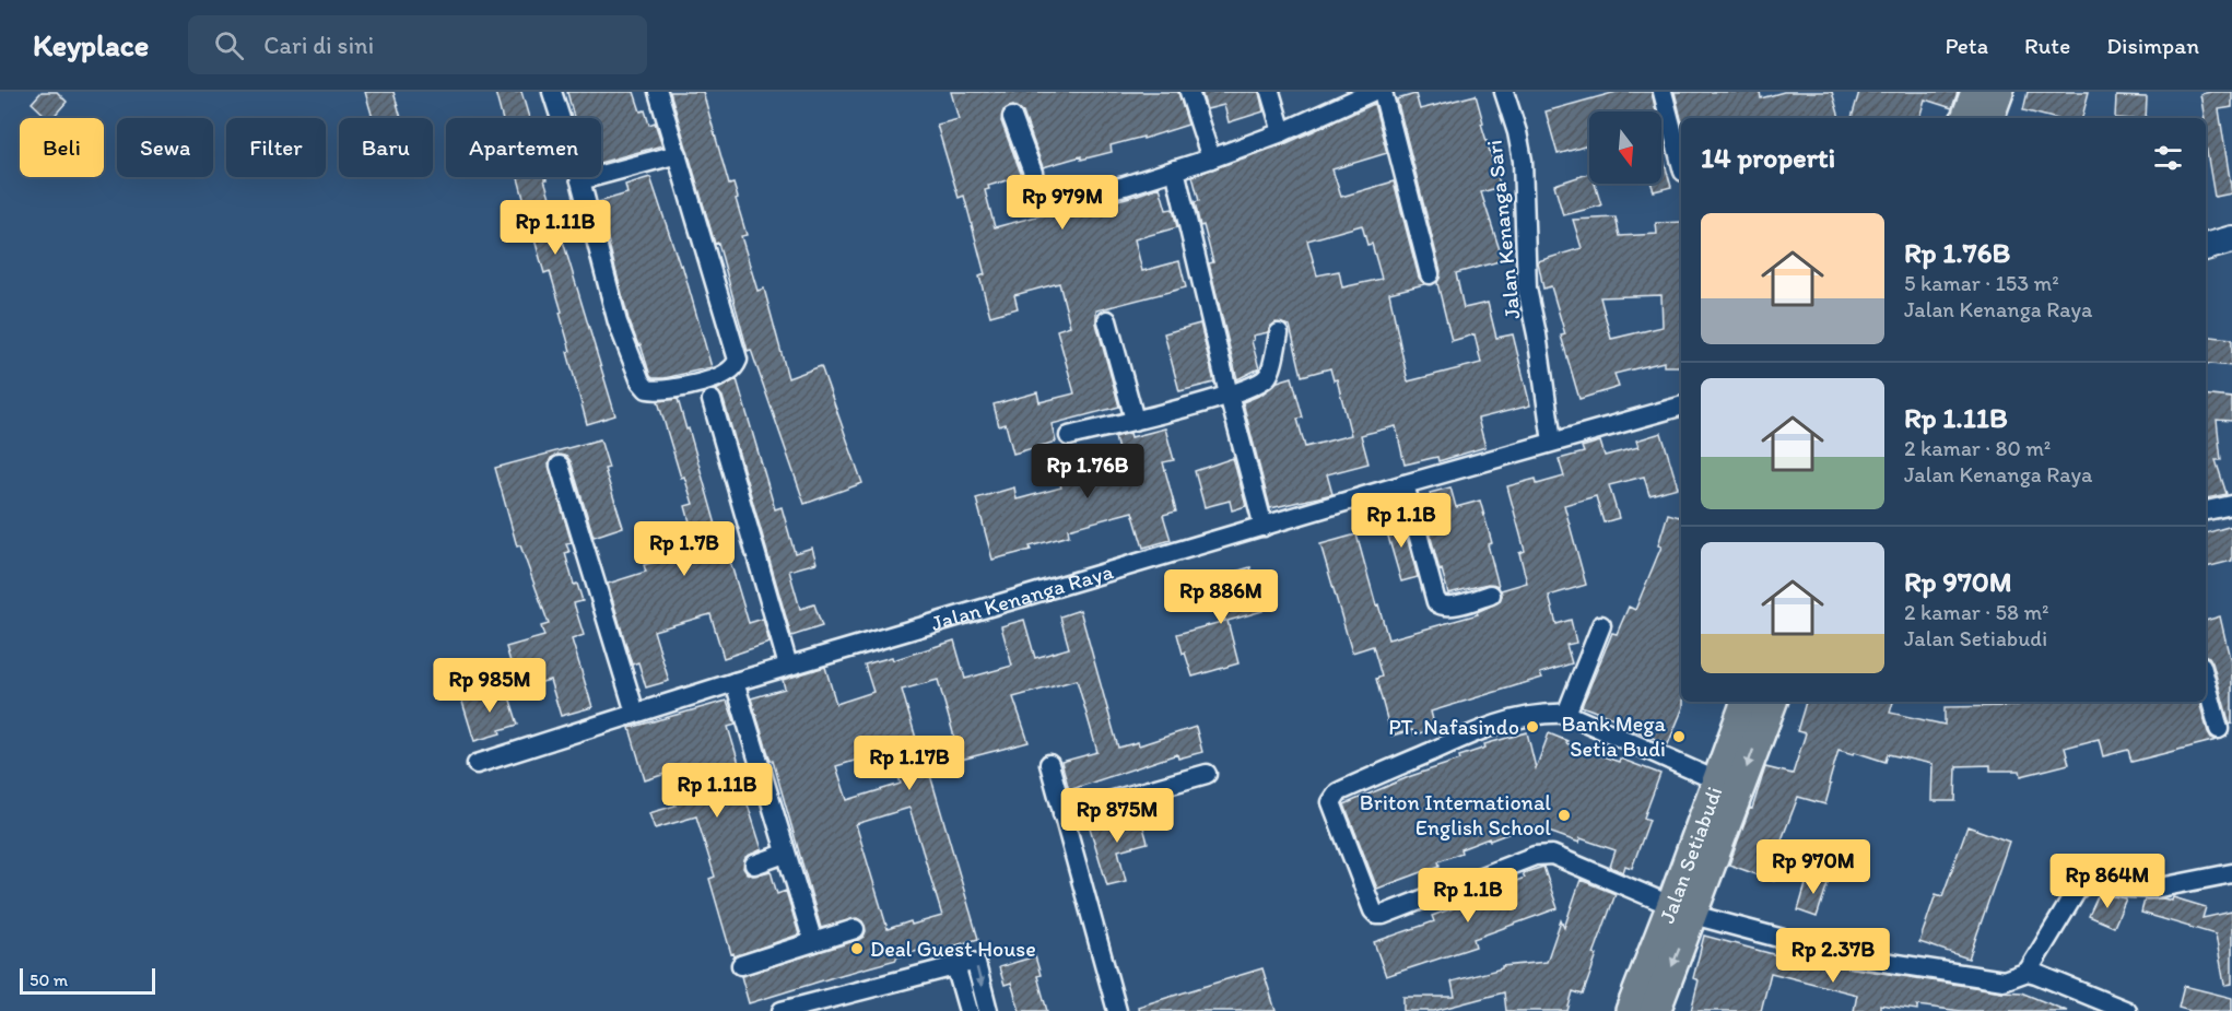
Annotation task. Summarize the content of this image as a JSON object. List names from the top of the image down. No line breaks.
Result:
{"streets":{"main road":["Jalan Setiabudi"],"street":["Jalan Kenanga Sari","Jalan Kenanga Raya"]},"crossings":[["Jalan Kenanga Sari","Jalan Kenanga Raya"]],"places":["PT. Nafasindo","Bank Mega Setia Budi","Briton International English School","Deal Guest House"],"scale_bar":"50 m","north":"bottom","page":{"header":"Keyplace","search":"Cari di sini","nav":["Peta","Rute","Disimpan"],"chip":["Beli","Sewa","Filter","Baru","Apartemen"],"heading":"14 properti","price":["Rp 979M","Rp 1.11B","Rp 1.76B","Rp 1.1B","Rp 1.7B","Rp 886M","Rp 985M","Rp 1.17B","Rp 1.11B","Rp 875M","Rp 970M","Rp 864M","Rp 1.1B","Rp 2.37B"],"list":[{"name":"Rp 1.76B","note":"5 kamar · 153 m² · Jalan Kenanga Raya"},{"name":"Rp 1.11B","note":"2 kamar · 80 m² · Jalan Kenanga Raya"},{"name":"Rp 970M","note":"2 kamar · 58 m² · Jalan Setiabudi"}],"scale":"50 m"}}
